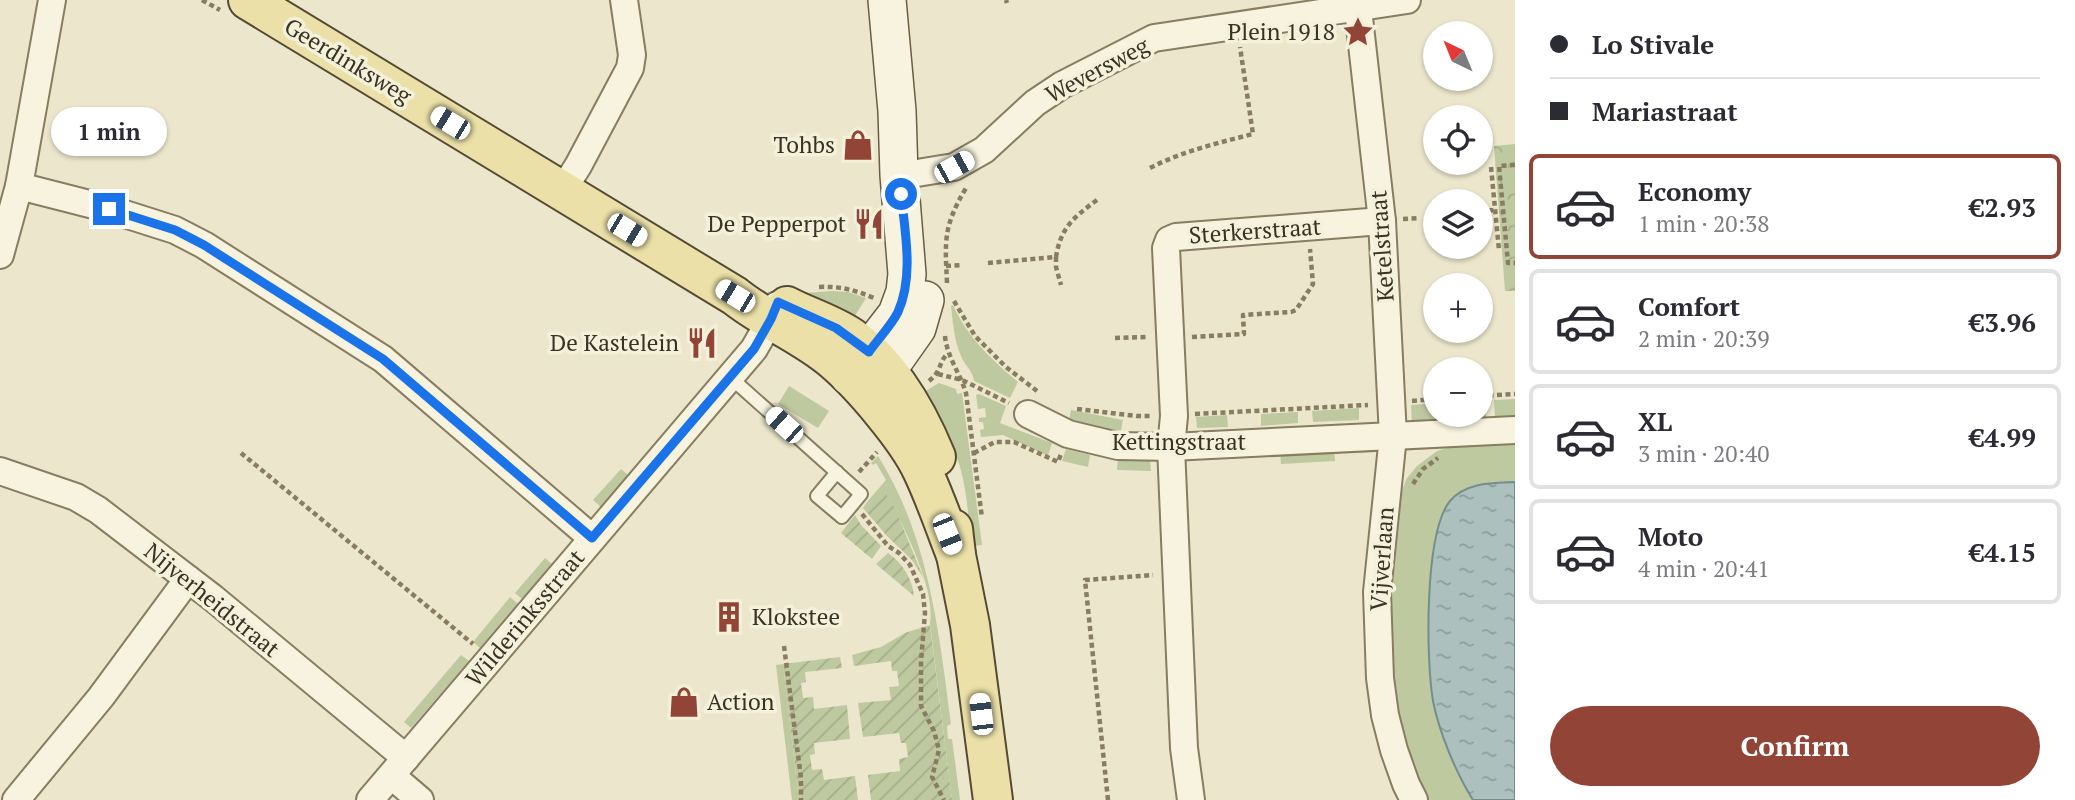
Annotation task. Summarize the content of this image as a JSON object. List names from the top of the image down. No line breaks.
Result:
{"streets":{"main road":["Geerdinksweg"],"street":["Weversweg","Sterkerstraat","Ketelstraat","Kettingstraat","Vijverlaan","Nijverheidstraat","Wilderinksstraat"]},"crossings":[["Geerdinksweg","Wilderinksstraat"],["Weversweg","Ketelstraat"],["Sterkerstraat","Ketelstraat"],["Sterkerstraat","Kettingstraat"],["Ketelstraat","Kettingstraat"],["Ketelstraat","Vijverlaan"],["Kettingstraat","Vijverlaan"],["Nijverheidstraat","Wilderinksstraat"]],"places":{"place":["Plein 1918"],"shop":["Tohbs","Action"],"restaurant":["De Pepperpot","De Kastelein"],"building":["Klokstee"]},"north":"top left","page":{"banner":["Lo Stivale","Mariastraat"],"map_buttons":["+","−"],"bubble":"1 min","list":[{"name":"Economy","note":"1 min · 20:38","value":"€2.93"},{"name":"Comfort","note":"2 min · 20:39","value":"€3.96"},{"name":"XL","note":"3 min · 20:40","value":"€4.99"},{"name":"Moto","note":"4 min · 20:41","value":"€4.15"}],"buttons":"Confirm"}}
